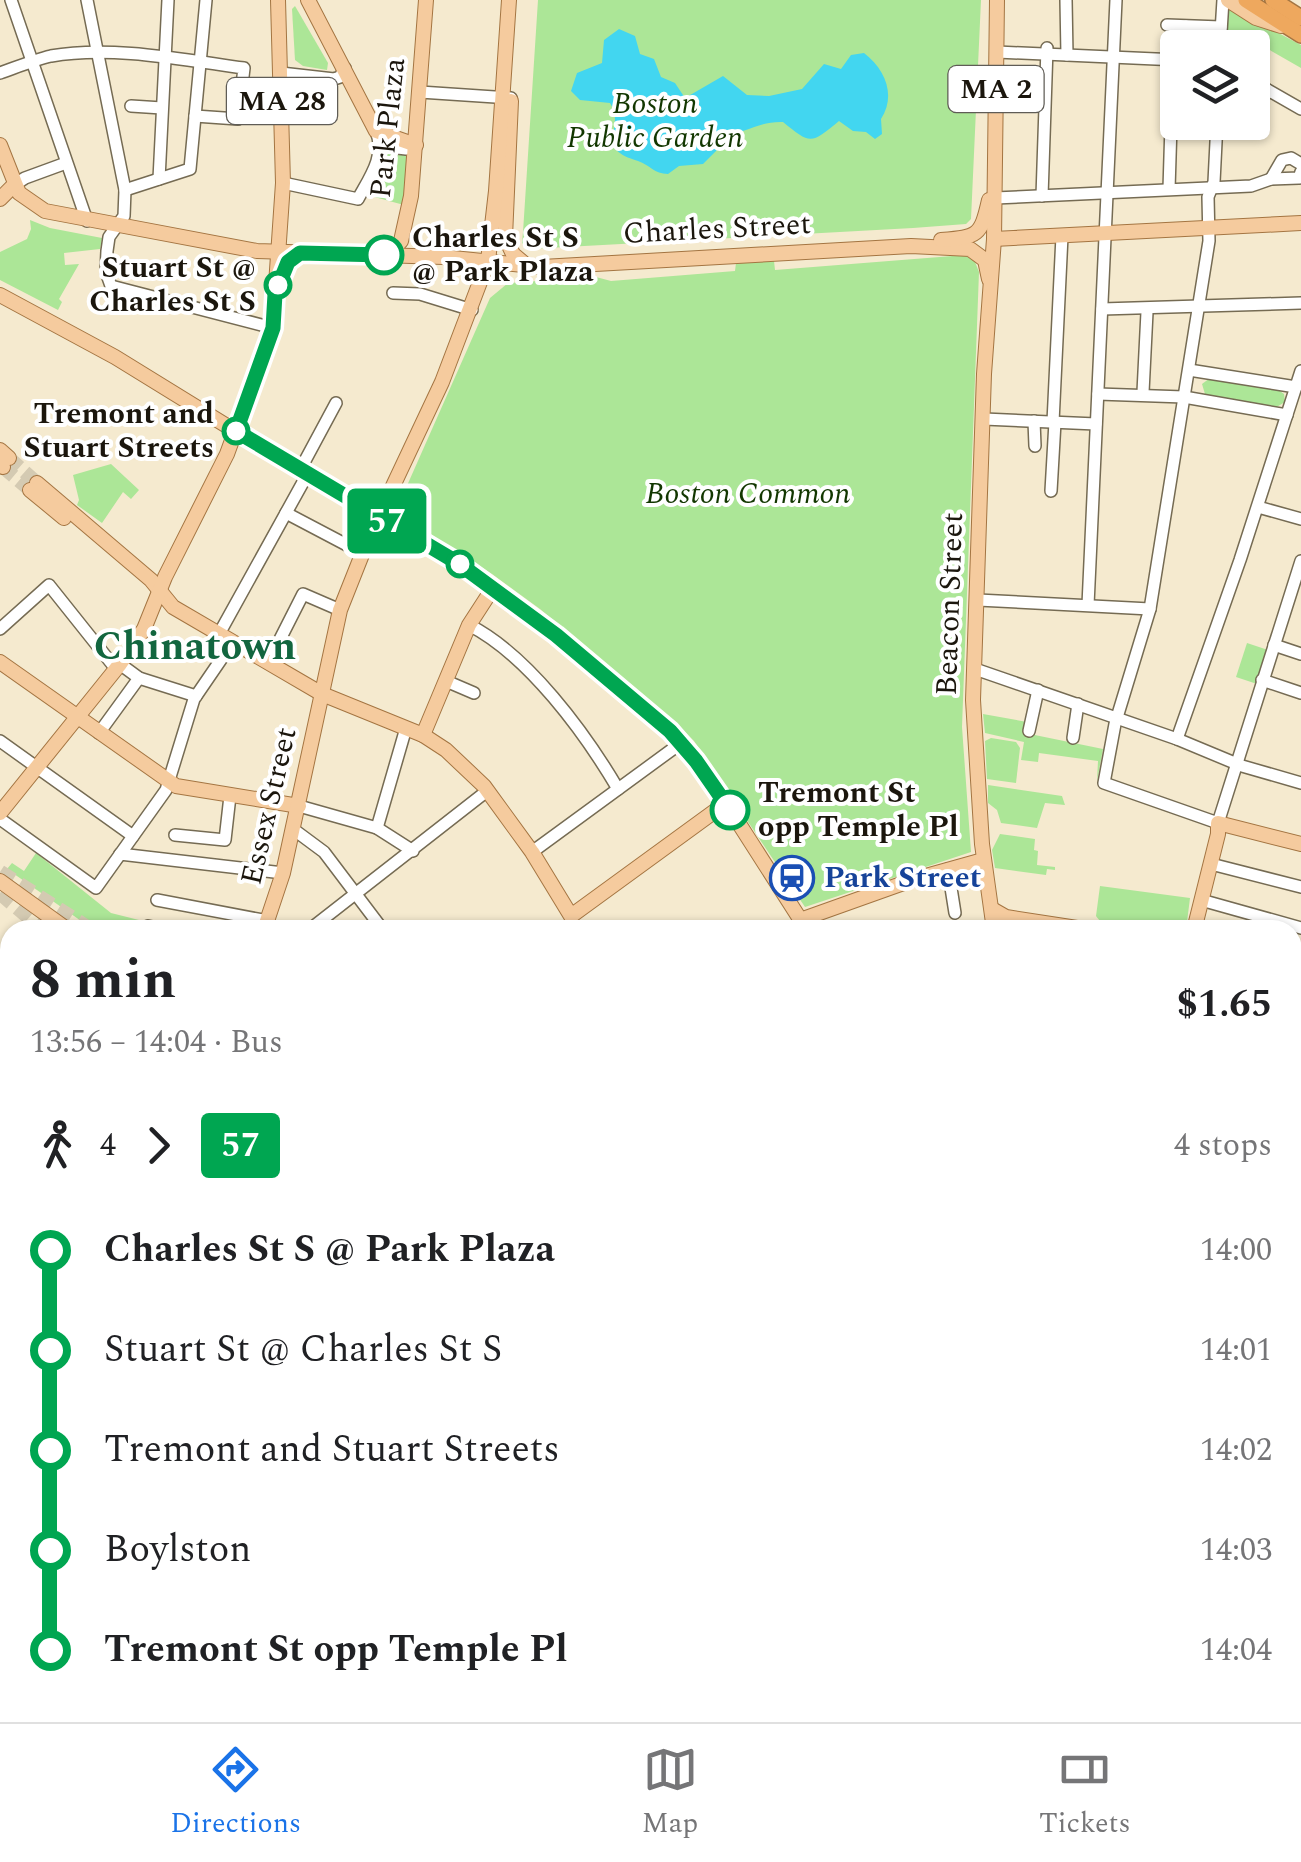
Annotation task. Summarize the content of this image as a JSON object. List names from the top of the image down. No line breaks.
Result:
{"streets":{"main road":["MA 2","MA 28","Park Plaza","Charles Street","Beacon Street","Essex Street"]},"crossings":[["Park Plaza","Charles Street"],["Charles Street","Beacon Street"],["Charles Street","Essex Street"]],"districts":["Chinatown"],"parks":["Boston Public Garden","Boston Common"],"places":{"other":["Charles St S @ Park Plaza","Stuart St @ Charles St S","Tremont and Stuart Streets","Tremont St opp Temple Pl"],"station":["Park Street"]},"lines":["bus line 57"],"page":{"on_map":"57","heading":["8 min","13:56 – 14:04 · Bus","$1.65"],"legs":["4","57","4 stops"],"list":[{"name":"Charles St S @ Park Plaza","value":"14:00"},{"name":"Stuart St @ Charles St S","value":"14:01"},{"name":"Tremont and Stuart Streets","value":"14:02"},{"name":"Boylston","value":"14:03"},{"name":"Tremont St opp Temple Pl","value":"14:04"}],"tabs":["Directions","Map","Tickets"]}}
